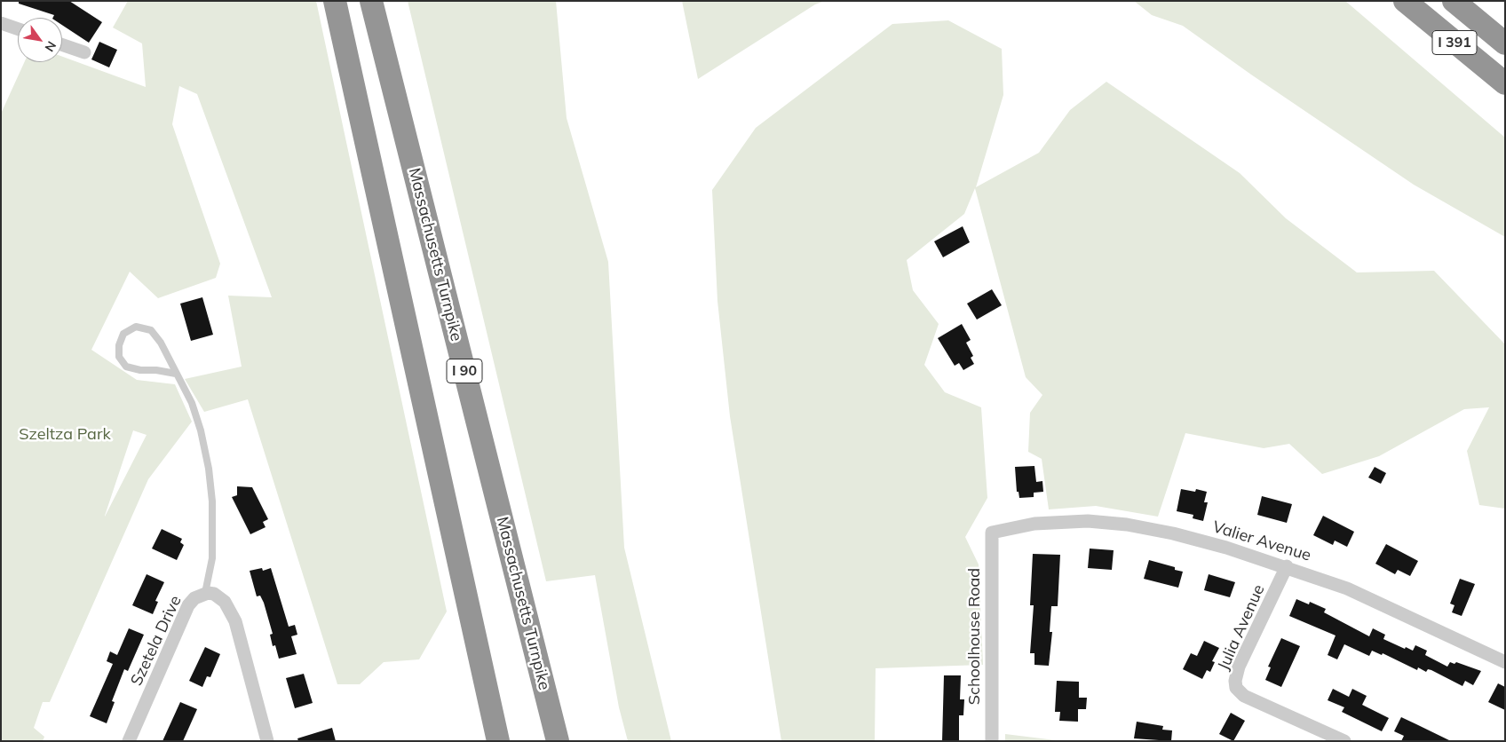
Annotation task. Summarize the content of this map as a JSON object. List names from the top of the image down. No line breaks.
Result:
{"streets":{"highway":["I 391","Massachusetts Turnpike","I 90"],"street":["Valier Avenue","Julia Avenue","Schoolhouse Road","Szetela Drive"]},"crossings":[["Valier Avenue","Julia Avenue"],["Valier Avenue","Schoolhouse Road"]],"parks":["Szeltza Park"],"north":"bottom right"}
